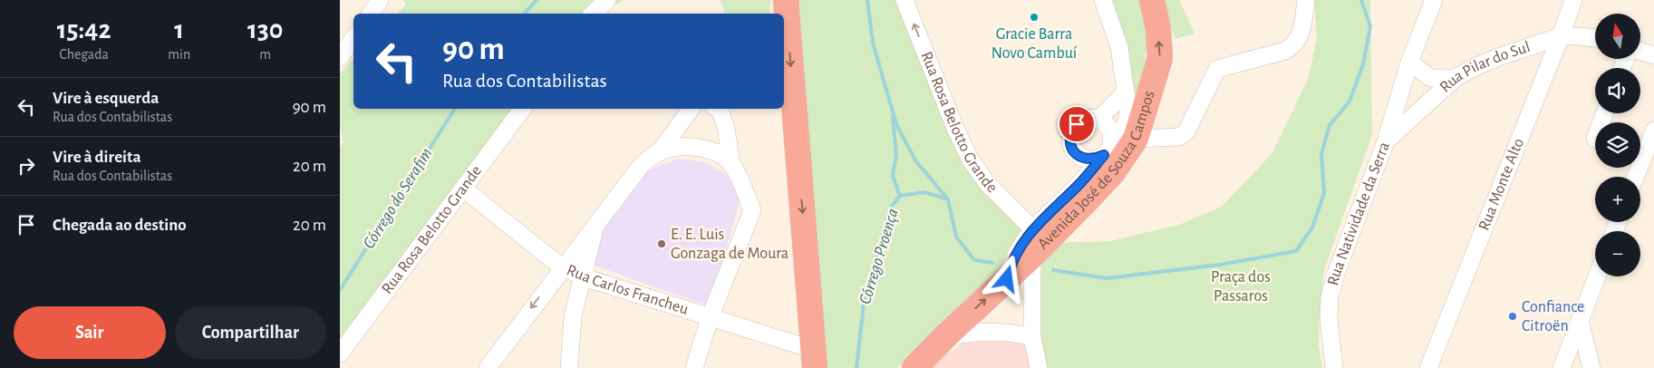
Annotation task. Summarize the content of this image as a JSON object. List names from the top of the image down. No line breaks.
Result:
{"streets":{"highway":["Avenida José de Souza Campos"],"street":["Rua Pilar do Sul","Rua Rosa Belotto Grande","Rua Monte Alto","Rua Natividade da Serra","Rua Carlos Francheu"]},"crossings":[["Rua Pilar do Sul","Rua Monte Alto"],["Rua Pilar do Sul","Rua Natividade da Serra"],["Rua Rosa Belotto Grande","Rua Carlos Francheu"]],"one_way":["Rua Rosa Belotto Grande"],"water":["Córrego do Serafim","Córrego Proença"],"parks":["Praça dos Passaros"],"places":["Gracie Barra Novo Cambuí","E. E. Luis Gonzaga de Moura","Confiance Citroën"],"north":"top","page":{"eta":["15:42","Chegada","1","min","130","m"],"map_buttons":["+","−"],"turn":["90 m","Rua dos Contabilistas"],"list":[{"name":"Vire à esquerda","note":"Rua dos Contabilistas","value":"90 m"},{"name":"Vire à direita","note":"Rua dos Contabilistas","value":"20 m"},{"name":"Chegada ao destino","value":"20 m"}],"buttons":["Sair","Compartilhar"]}}
